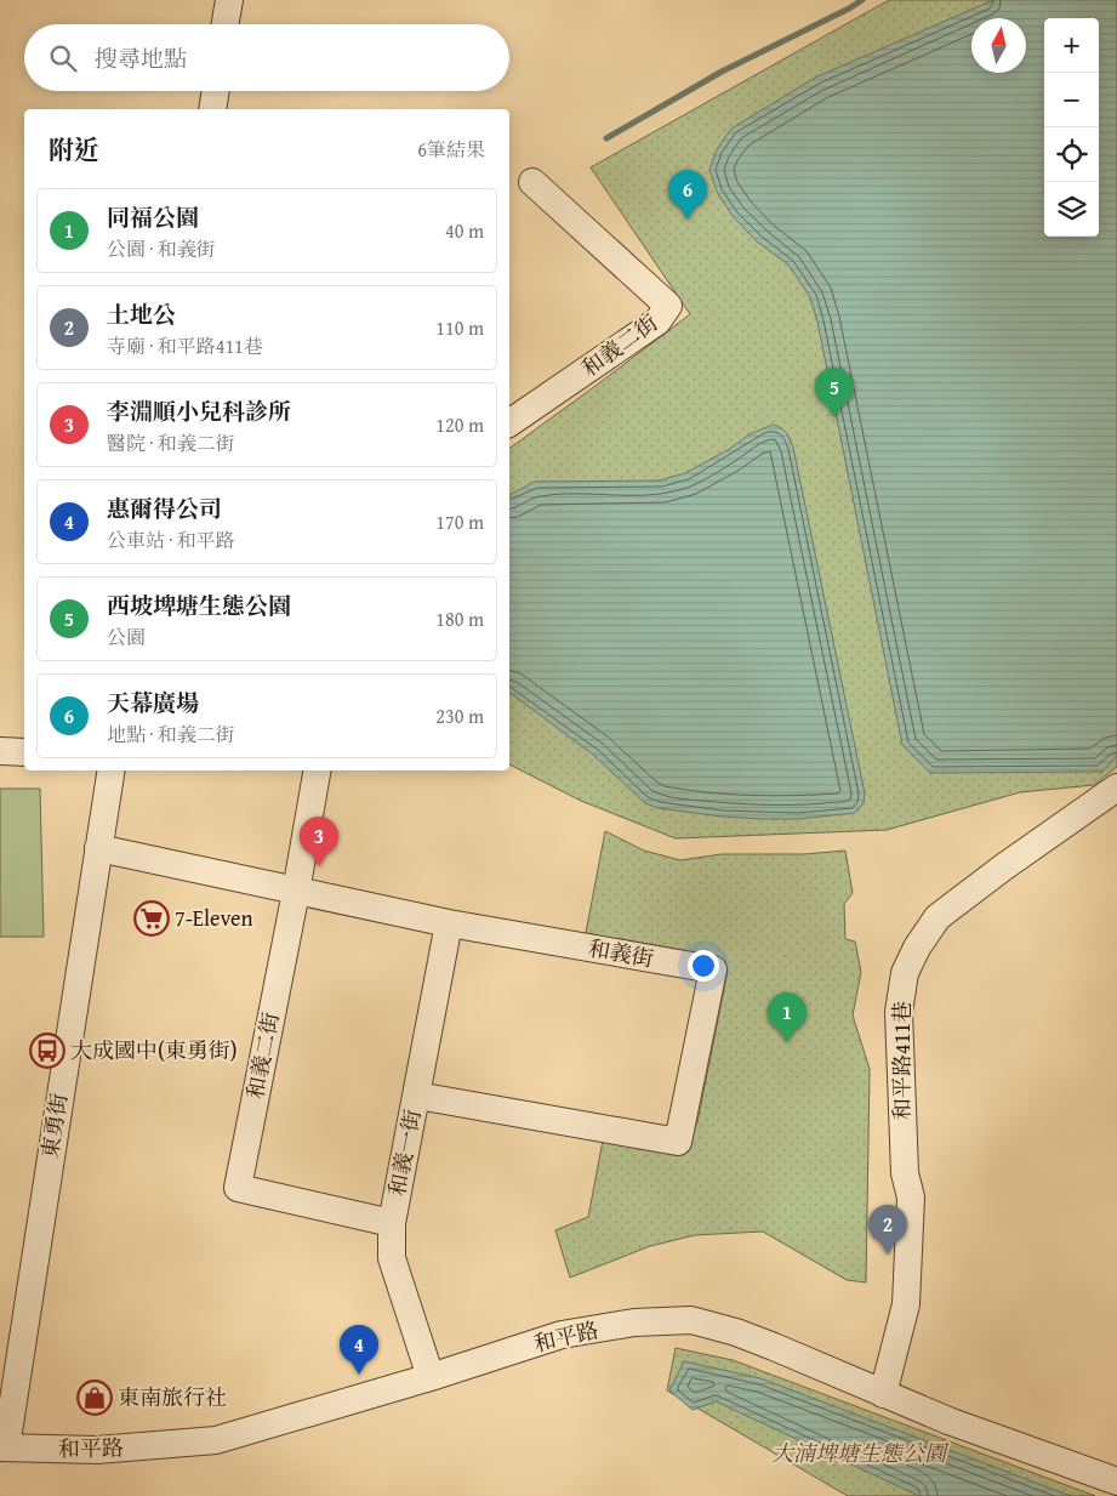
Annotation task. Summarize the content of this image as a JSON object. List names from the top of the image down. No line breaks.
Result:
{"streets":{"street":["和義二街","和義街","和平路411巷","東勇街","和義一街","和平路"]},"crossings":[["和義二街","和義街"],["和義二街","和義一街"],["和義街","東勇街"],["和義街","和義一街"],["和平路411巷","和平路"],["東勇街","和平路"],["和義一街","和平路"]],"parks":["大湳埤塘生態公園"],"places":{"supermarket":["7-Eleven"],"bus stop":["大成國中(東勇街)"],"shop":["東南旅行社"]},"north":"top","page":{"map_buttons":["+","−"],"search":"搜尋地點","heading":["附近","6筆結果"],"pins":["6","5","3","1","2","4"],"list":[{"mark":"1","name":"同福公園","note":"公園 · 和義街","value":"40 m"},{"mark":"2","name":"土地公","note":"寺廟 · 和平路411巷","value":"110 m"},{"mark":"3","name":"李淵順小兒科診所","note":"醫院 · 和義二街","value":"120 m"},{"mark":"4","name":"惠爾得公司","note":"公車站 · 和平路","value":"170 m"},{"mark":"5","name":"西坡埤塘生態公園","note":"公園","value":"180 m"},{"mark":"6","name":"天幕廣場","note":"地點 · 和義二街","value":"230 m"}]}}
